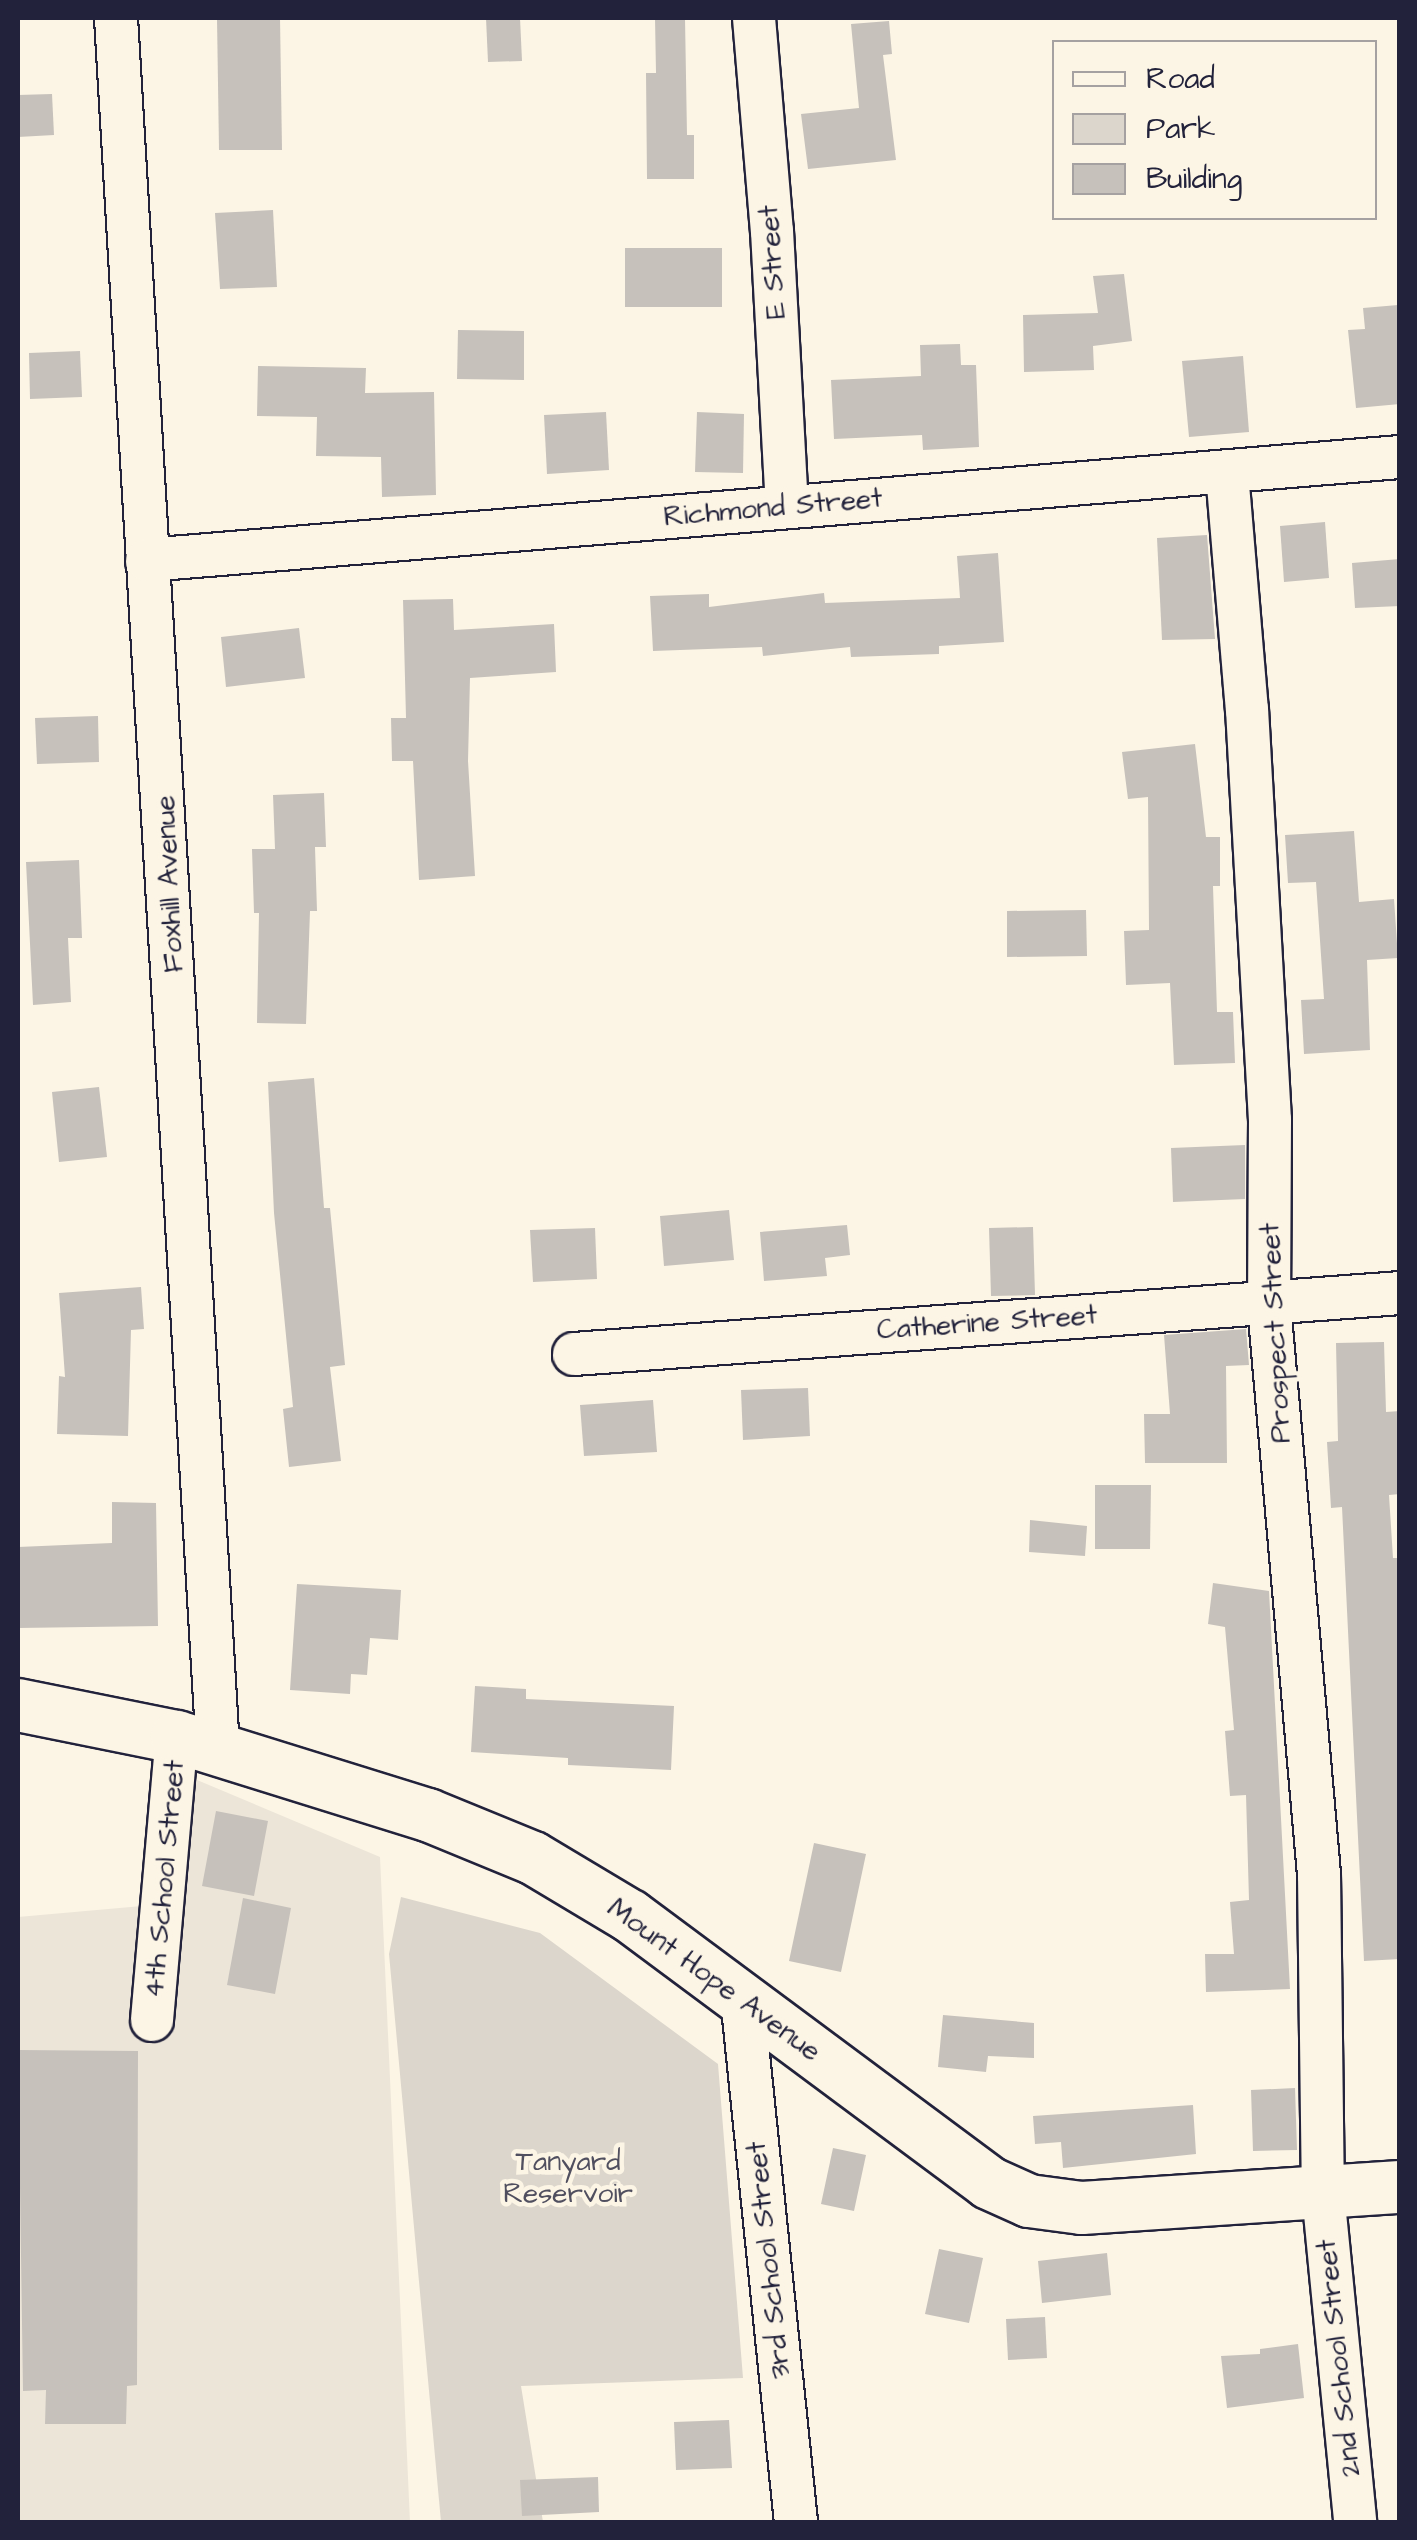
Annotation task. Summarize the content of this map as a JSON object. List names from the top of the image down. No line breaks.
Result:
{"streets":{"street":["E Street","Richmond Street","Foxhill Avenue","Catherine Street","Prospect Street","4th School Street","Mount Hope Avenue","3rd School Street","2nd School Street"]},"crossings":[["E Street","Richmond Street"],["Richmond Street","Foxhill Avenue"],["Richmond Street","Prospect Street"],["Foxhill Avenue","4th School Street"],["Foxhill Avenue","Mount Hope Avenue"],["Catherine Street","Prospect Street"],["Prospect Street","Mount Hope Avenue"],["Prospect Street","2nd School Street"],["4th School Street","Mount Hope Avenue"],["Mount Hope Avenue","3rd School Street"],["Mount Hope Avenue","2nd School Street"]],"parks":["Tanyard Reservoir"],"legend":["Road","Park","Building"]}
